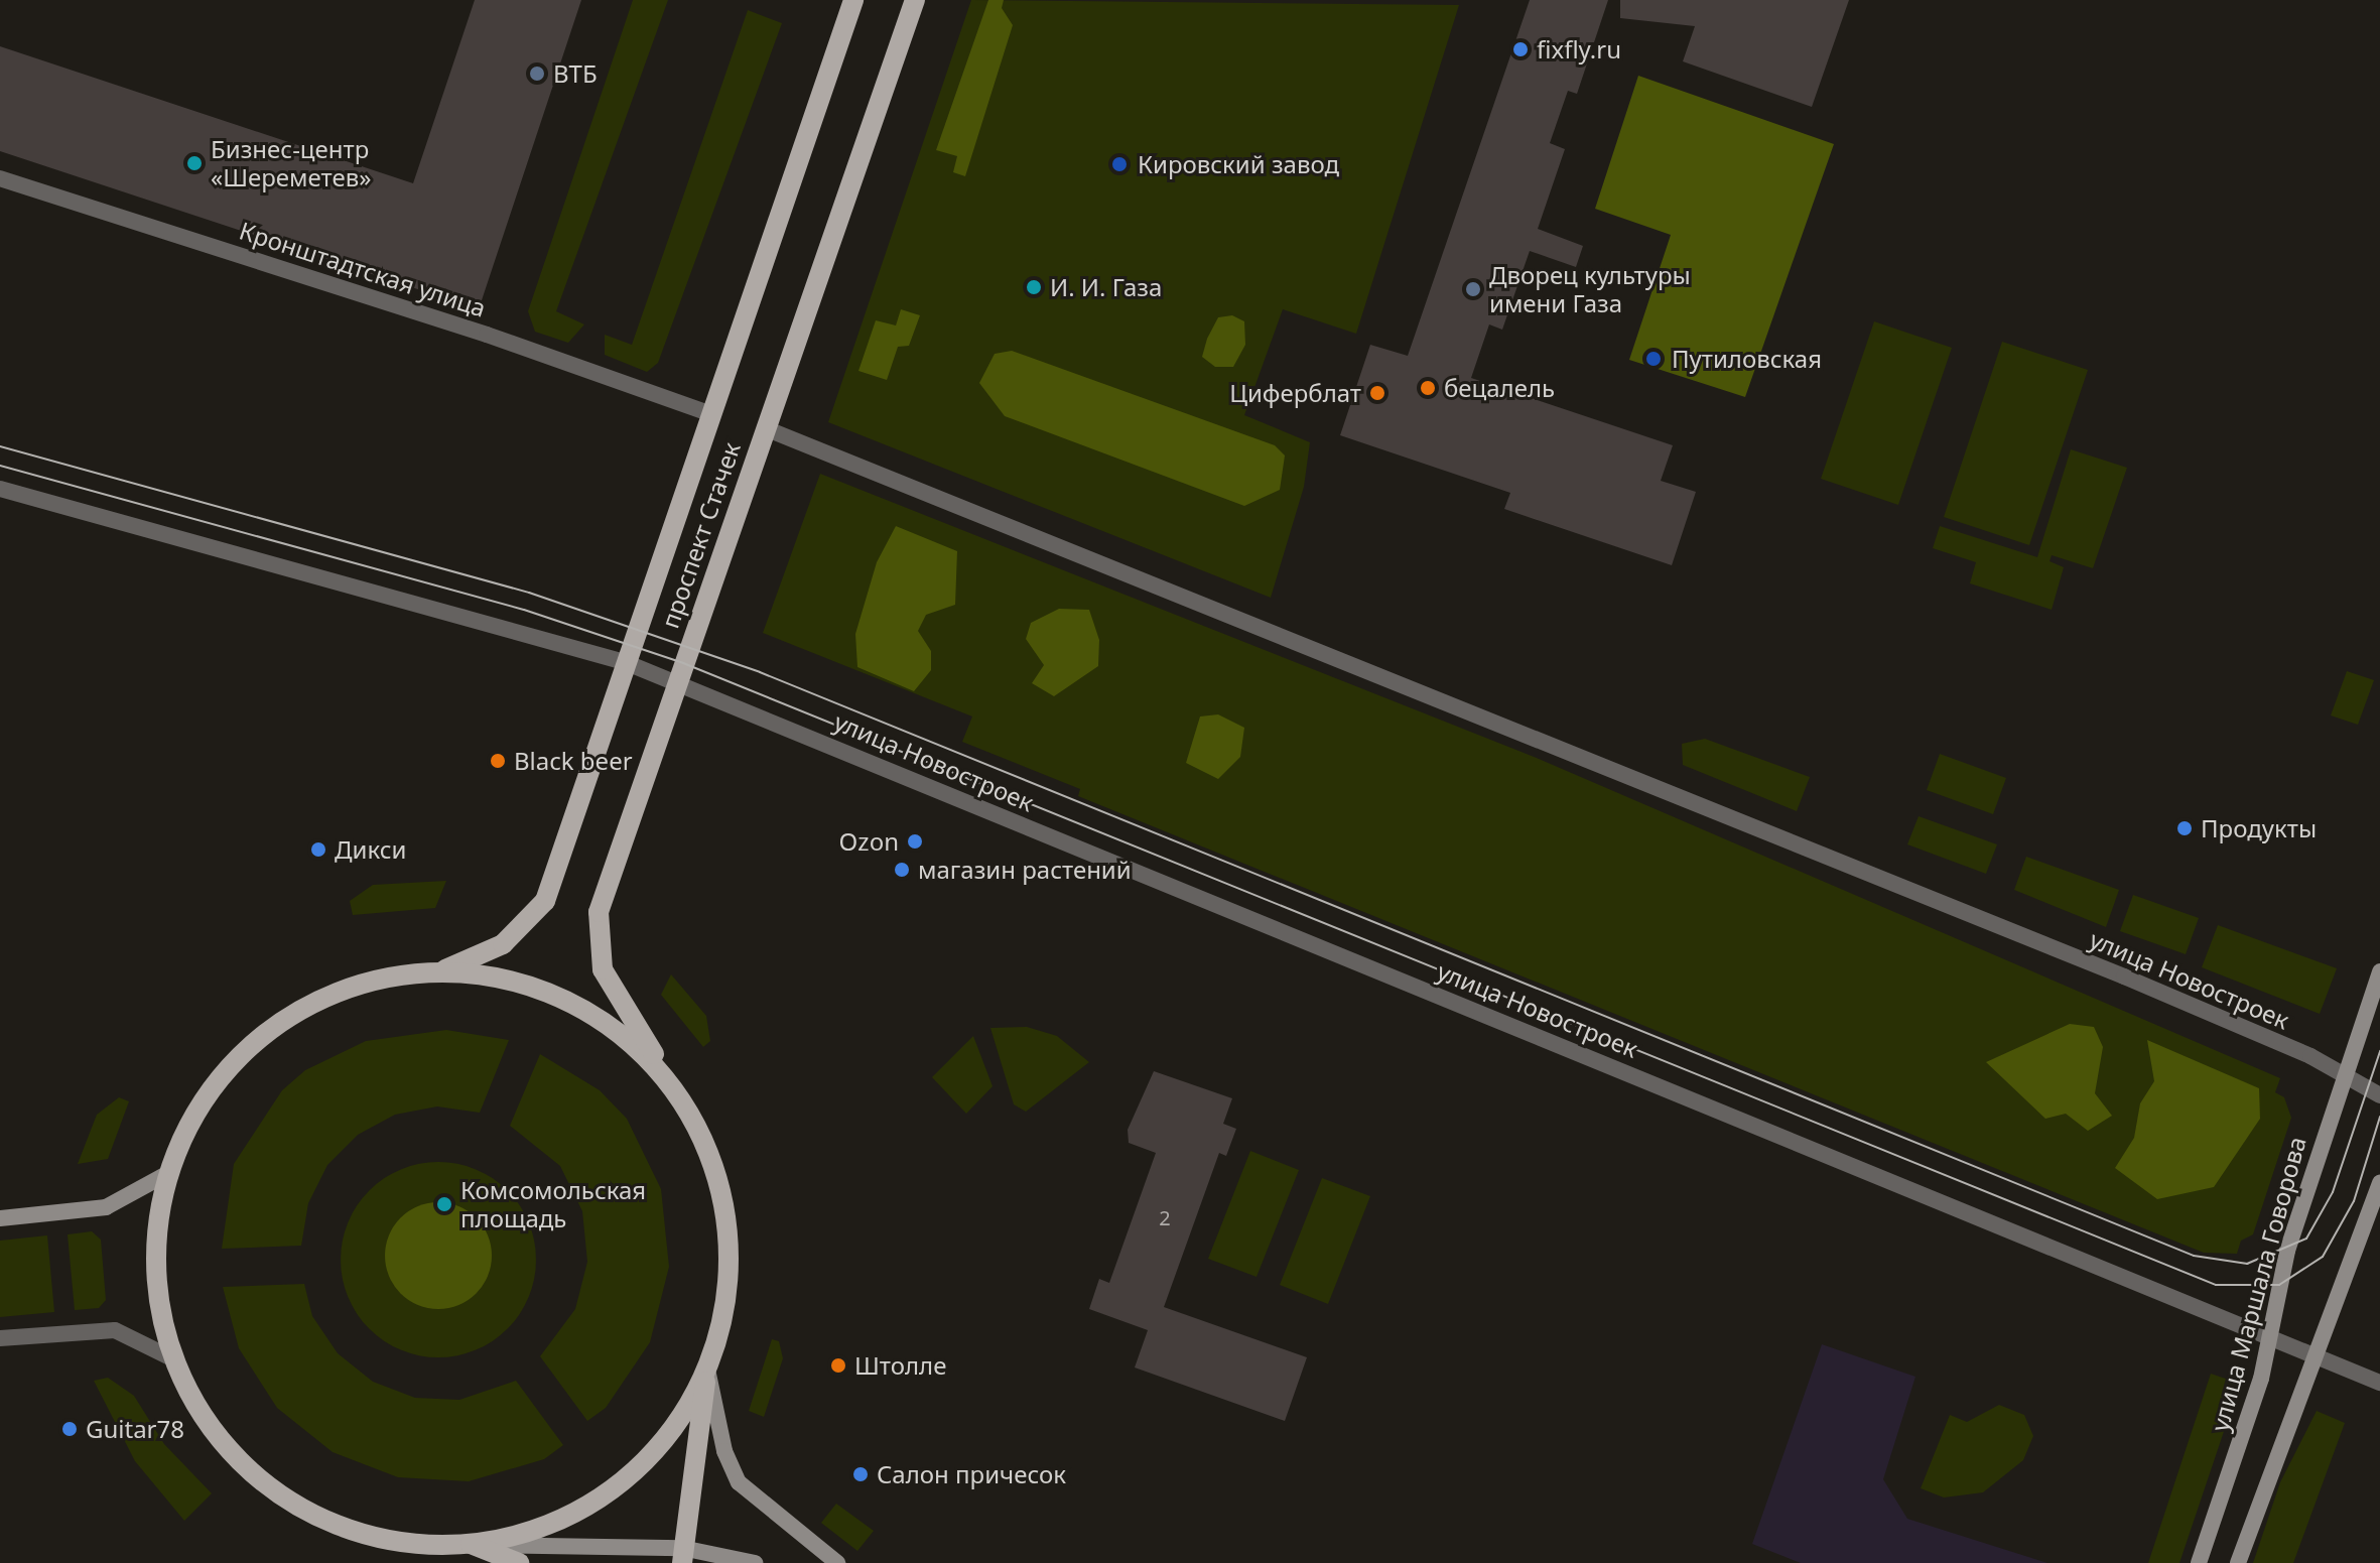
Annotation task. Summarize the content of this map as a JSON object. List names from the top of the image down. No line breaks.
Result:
{"streets":{"main road":["проспект Стачек","улица Маршала Говорова"],"street":["Кронштадтская улица","улица Новостроек"]},"crossings":[["Кронштадтская улица","проспект Стачек"],["проспект Стачек","улица Новостроек"],["улица Новостроек","улица Маршала Говорова"]],"places":["fixfly.ru","ВТБ","Бизнес-центр «Шереметев»","Кировский завод","И. И. Газа","Дворец культуры имени Газа","Путиловская","бецалель","Циферблат","Black beer","Продукты","Ozon","Дикси","магазин растений","Комсомольская площадь","Штолле","Guitar78","Салон причесок"],"house_numbers":["2"]}
